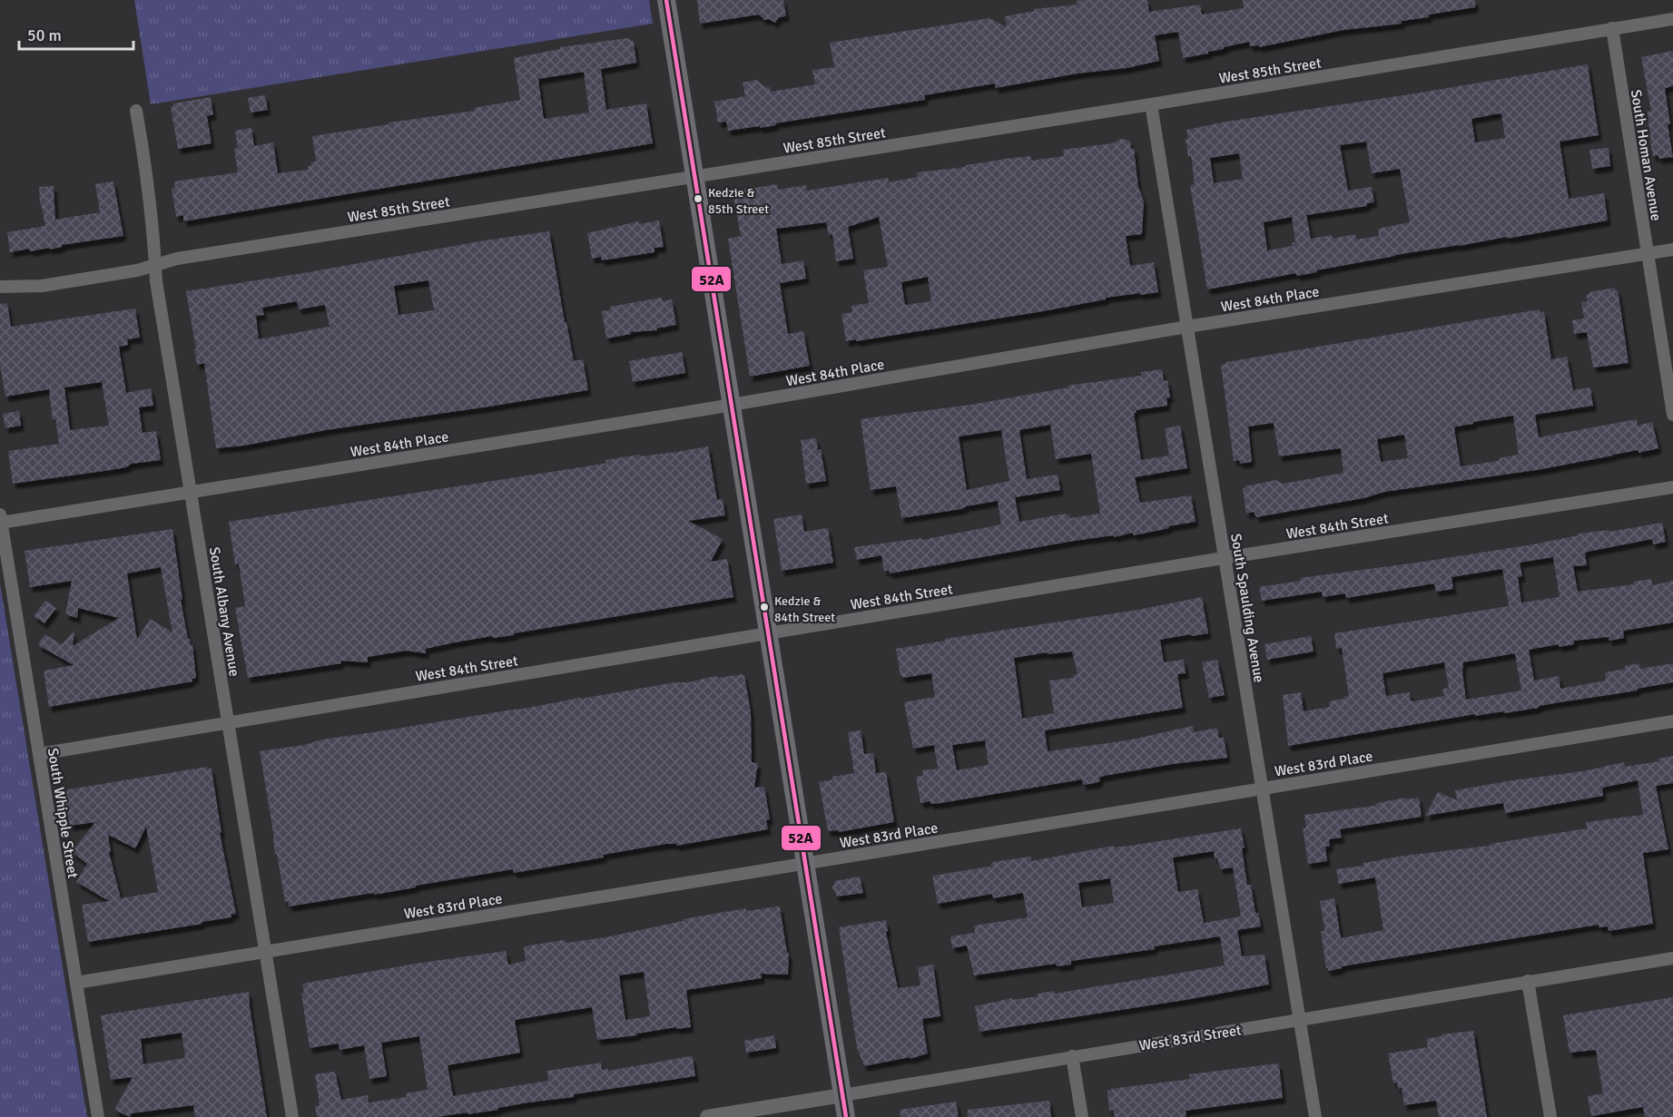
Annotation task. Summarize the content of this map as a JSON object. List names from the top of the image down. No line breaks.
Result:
{"streets":{"street":["West 85th Street","South Homan Avenue","West 84th Place","West 84th Street","South Spaulding Avenue","South Albany Avenue","West 83rd Place","South Whipple Street","West 83rd Street"]},"crossings":[["West 85th Street","South Homan Avenue"],["West 85th Street","South Spaulding Avenue"],["West 85th Street","South Albany Avenue"],["South Homan Avenue","West 84th Place"],["West 84th Place","South Spaulding Avenue"],["West 84th Place","South Albany Avenue"],["West 84th Place","South Whipple Street"],["West 84th Street","South Spaulding Avenue"],["West 84th Street","South Albany Avenue"],["West 84th Street","South Whipple Street"],["South Spaulding Avenue","West 83rd Place"],["South Spaulding Avenue","West 83rd Street"],["South Albany Avenue","West 83rd Place"],["West 83rd Place","South Whipple Street"]],"places":["Kedzie & 85th Street","Kedzie & 84th Street"],"lines":["transit line 52A"],"scale_bar":"50 m"}
